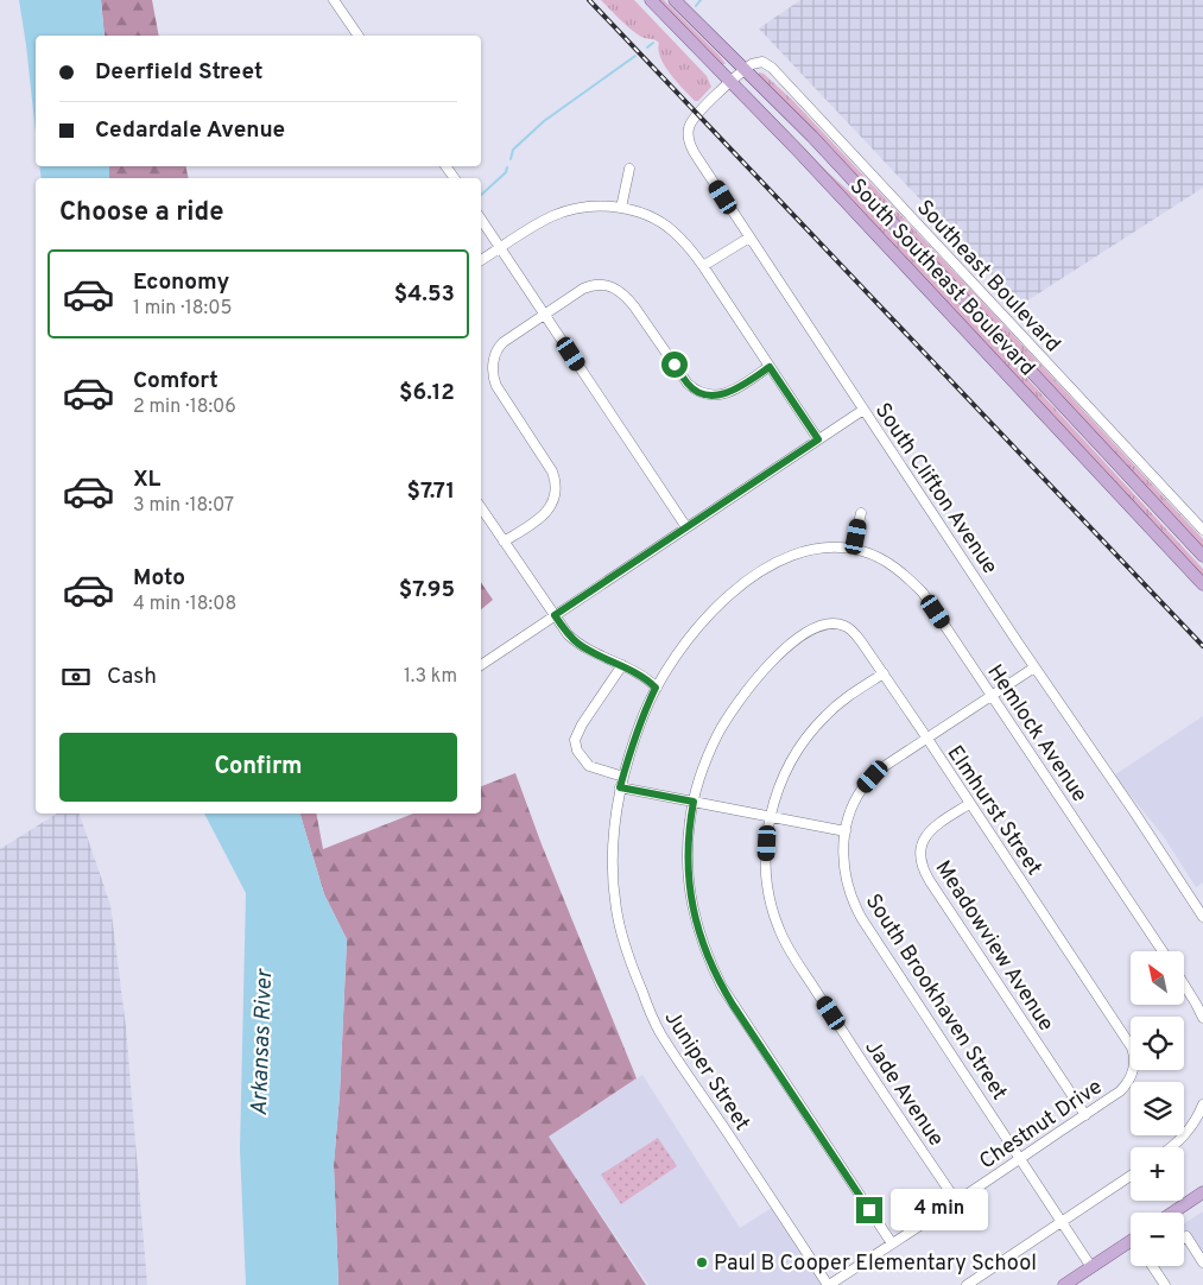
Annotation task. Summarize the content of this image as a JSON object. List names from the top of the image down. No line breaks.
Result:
{"streets":{"main road":["South Southeast Boulevard"],"street":["Southeast Boulevard","South Clifton Avenue","Hemlock Avenue","Elmhurst Street","Meadowview Avenue","South Brookhaven Street","Juniper Street","Jade Avenue","Chestnut Drive"]},"crossings":[["Southeast Boulevard","South Southeast Boulevard"],["South Southeast Boulevard","South Clifton Avenue"],["South Clifton Avenue","South Brookhaven Street"],["Hemlock Avenue","South Brookhaven Street"],["Hemlock Avenue","Juniper Street"],["Elmhurst Street","Meadowview Avenue"],["Elmhurst Street","South Brookhaven Street"],["Elmhurst Street","Jade Avenue"],["Meadowview Avenue","Chestnut Drive"],["South Brookhaven Street","Chestnut Drive"],["Juniper Street","Chestnut Drive"],["Jade Avenue","Chestnut Drive"]],"water":["Arkansas River"],"places":["Paul B Cooper Elementary School"],"north":"top left","page":{"banner":["Deerfield Street","Cedardale Avenue"],"heading":"Choose a ride","list":[{"name":"Economy","note":"1 min · 18:05","value":"$4.53"},{"name":"Comfort","note":"2 min · 18:06","value":"$6.12"},{"name":"XL","note":"3 min · 18:07","value":"$7.71"},{"name":"Moto","note":"4 min · 18:08","value":"$7.95"}],"pay":["Cash","1.3 km"],"buttons":"Confirm","map_buttons":["+","−"],"bubble":"4 min"}}
